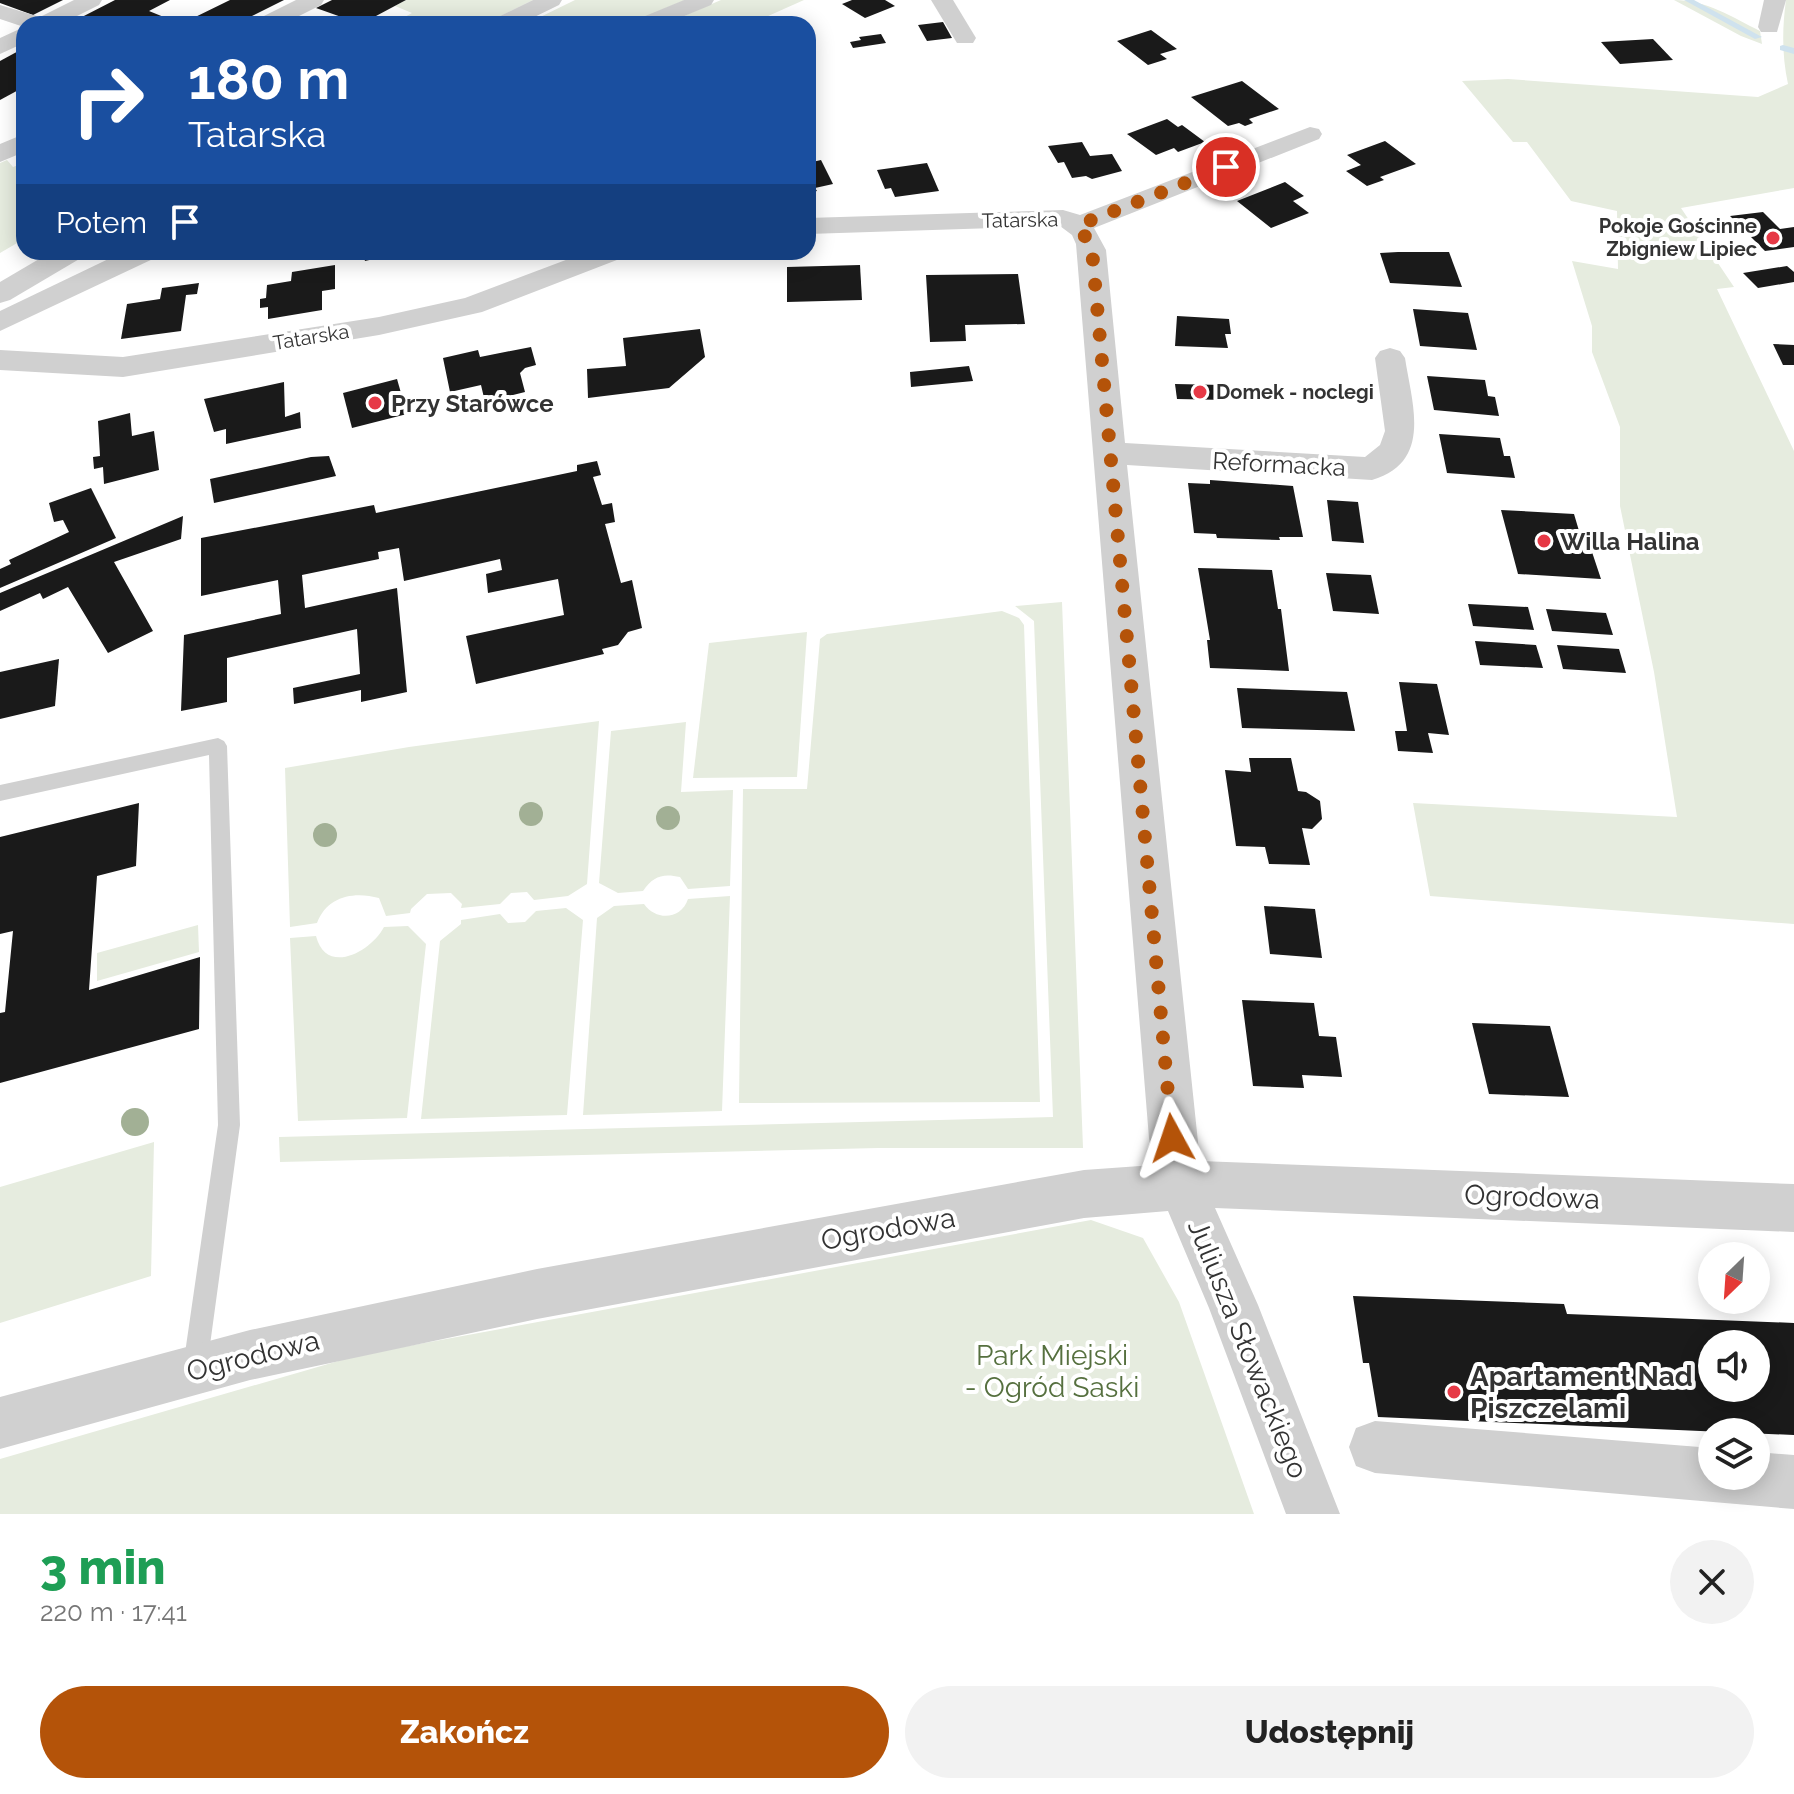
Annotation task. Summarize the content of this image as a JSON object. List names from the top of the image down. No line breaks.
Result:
{"streets":{"street":["Tatarska","Reformacka","Ogrodowa","Juliusza Słowackiego"]},"crossings":[["Ogrodowa","Juliusza Słowackiego"]],"parks":["Park Miejski - Ogród Saski"],"places":["Pokoje Gościnne Zbigniew Lipiec","Domek - noclegi","Przy Starówce","Willa Halina","Apartament Nad Piszczelami"],"north":"bottom left","page":{"turn":["180 m","Tatarska"],"then":"Potem","heading":["3 min","220 m · 17:41"],"buttons":["Zakończ","Udostępnij"]}}
